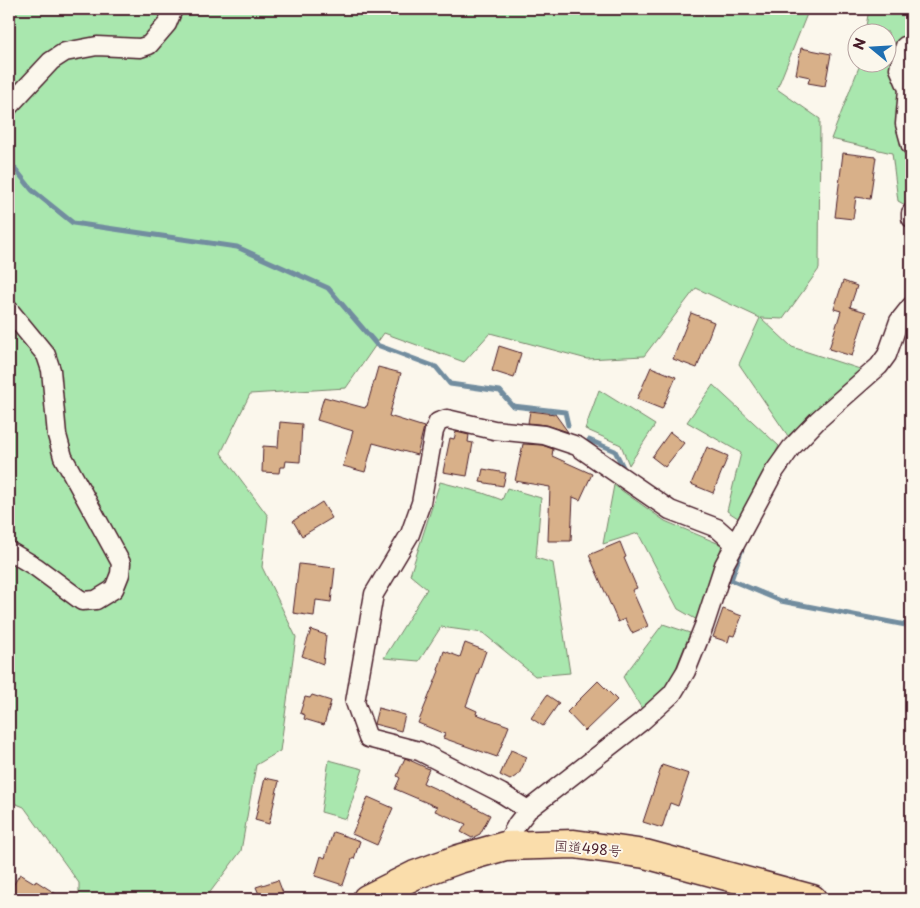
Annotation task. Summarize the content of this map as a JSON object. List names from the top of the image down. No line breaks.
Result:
{"streets":{"highway":["国道498号"]},"north":"left"}
